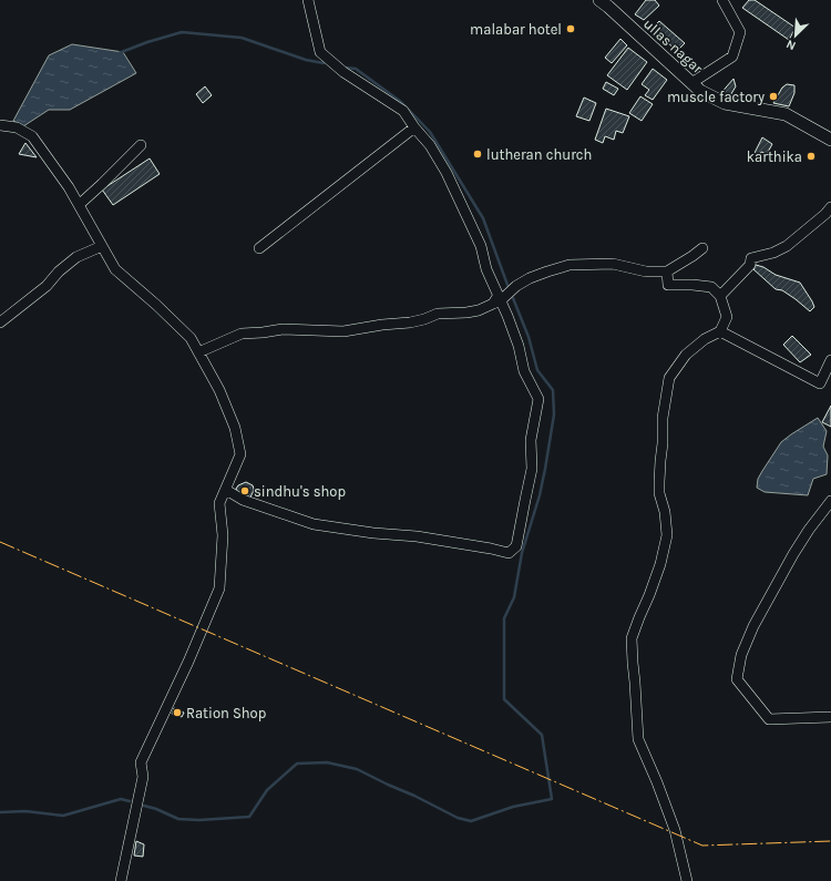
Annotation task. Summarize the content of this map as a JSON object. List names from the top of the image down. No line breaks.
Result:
{"streets":{"main road":["ullas nagar"]},"places":["malabar hotel","muscle factory","lutheran church","karthika","sindhu's shop","Ration Shop"],"north":"bottom left"}
